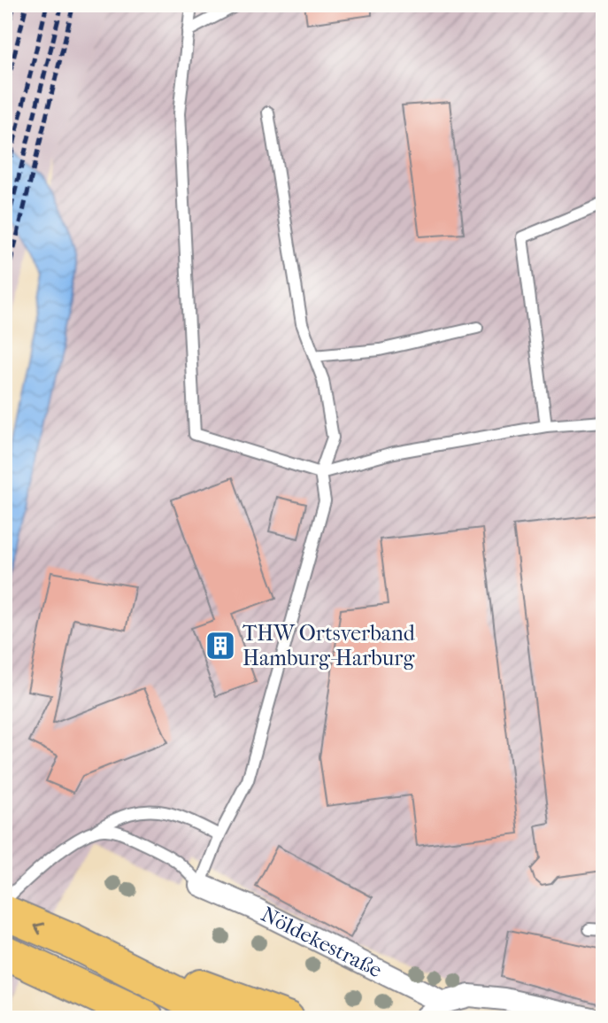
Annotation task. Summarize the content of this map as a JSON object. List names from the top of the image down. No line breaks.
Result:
{"streets":{"street":["Nöldekestraße"]},"places":{"building":["THW Ortsverband Hamburg-Harburg"]}}
